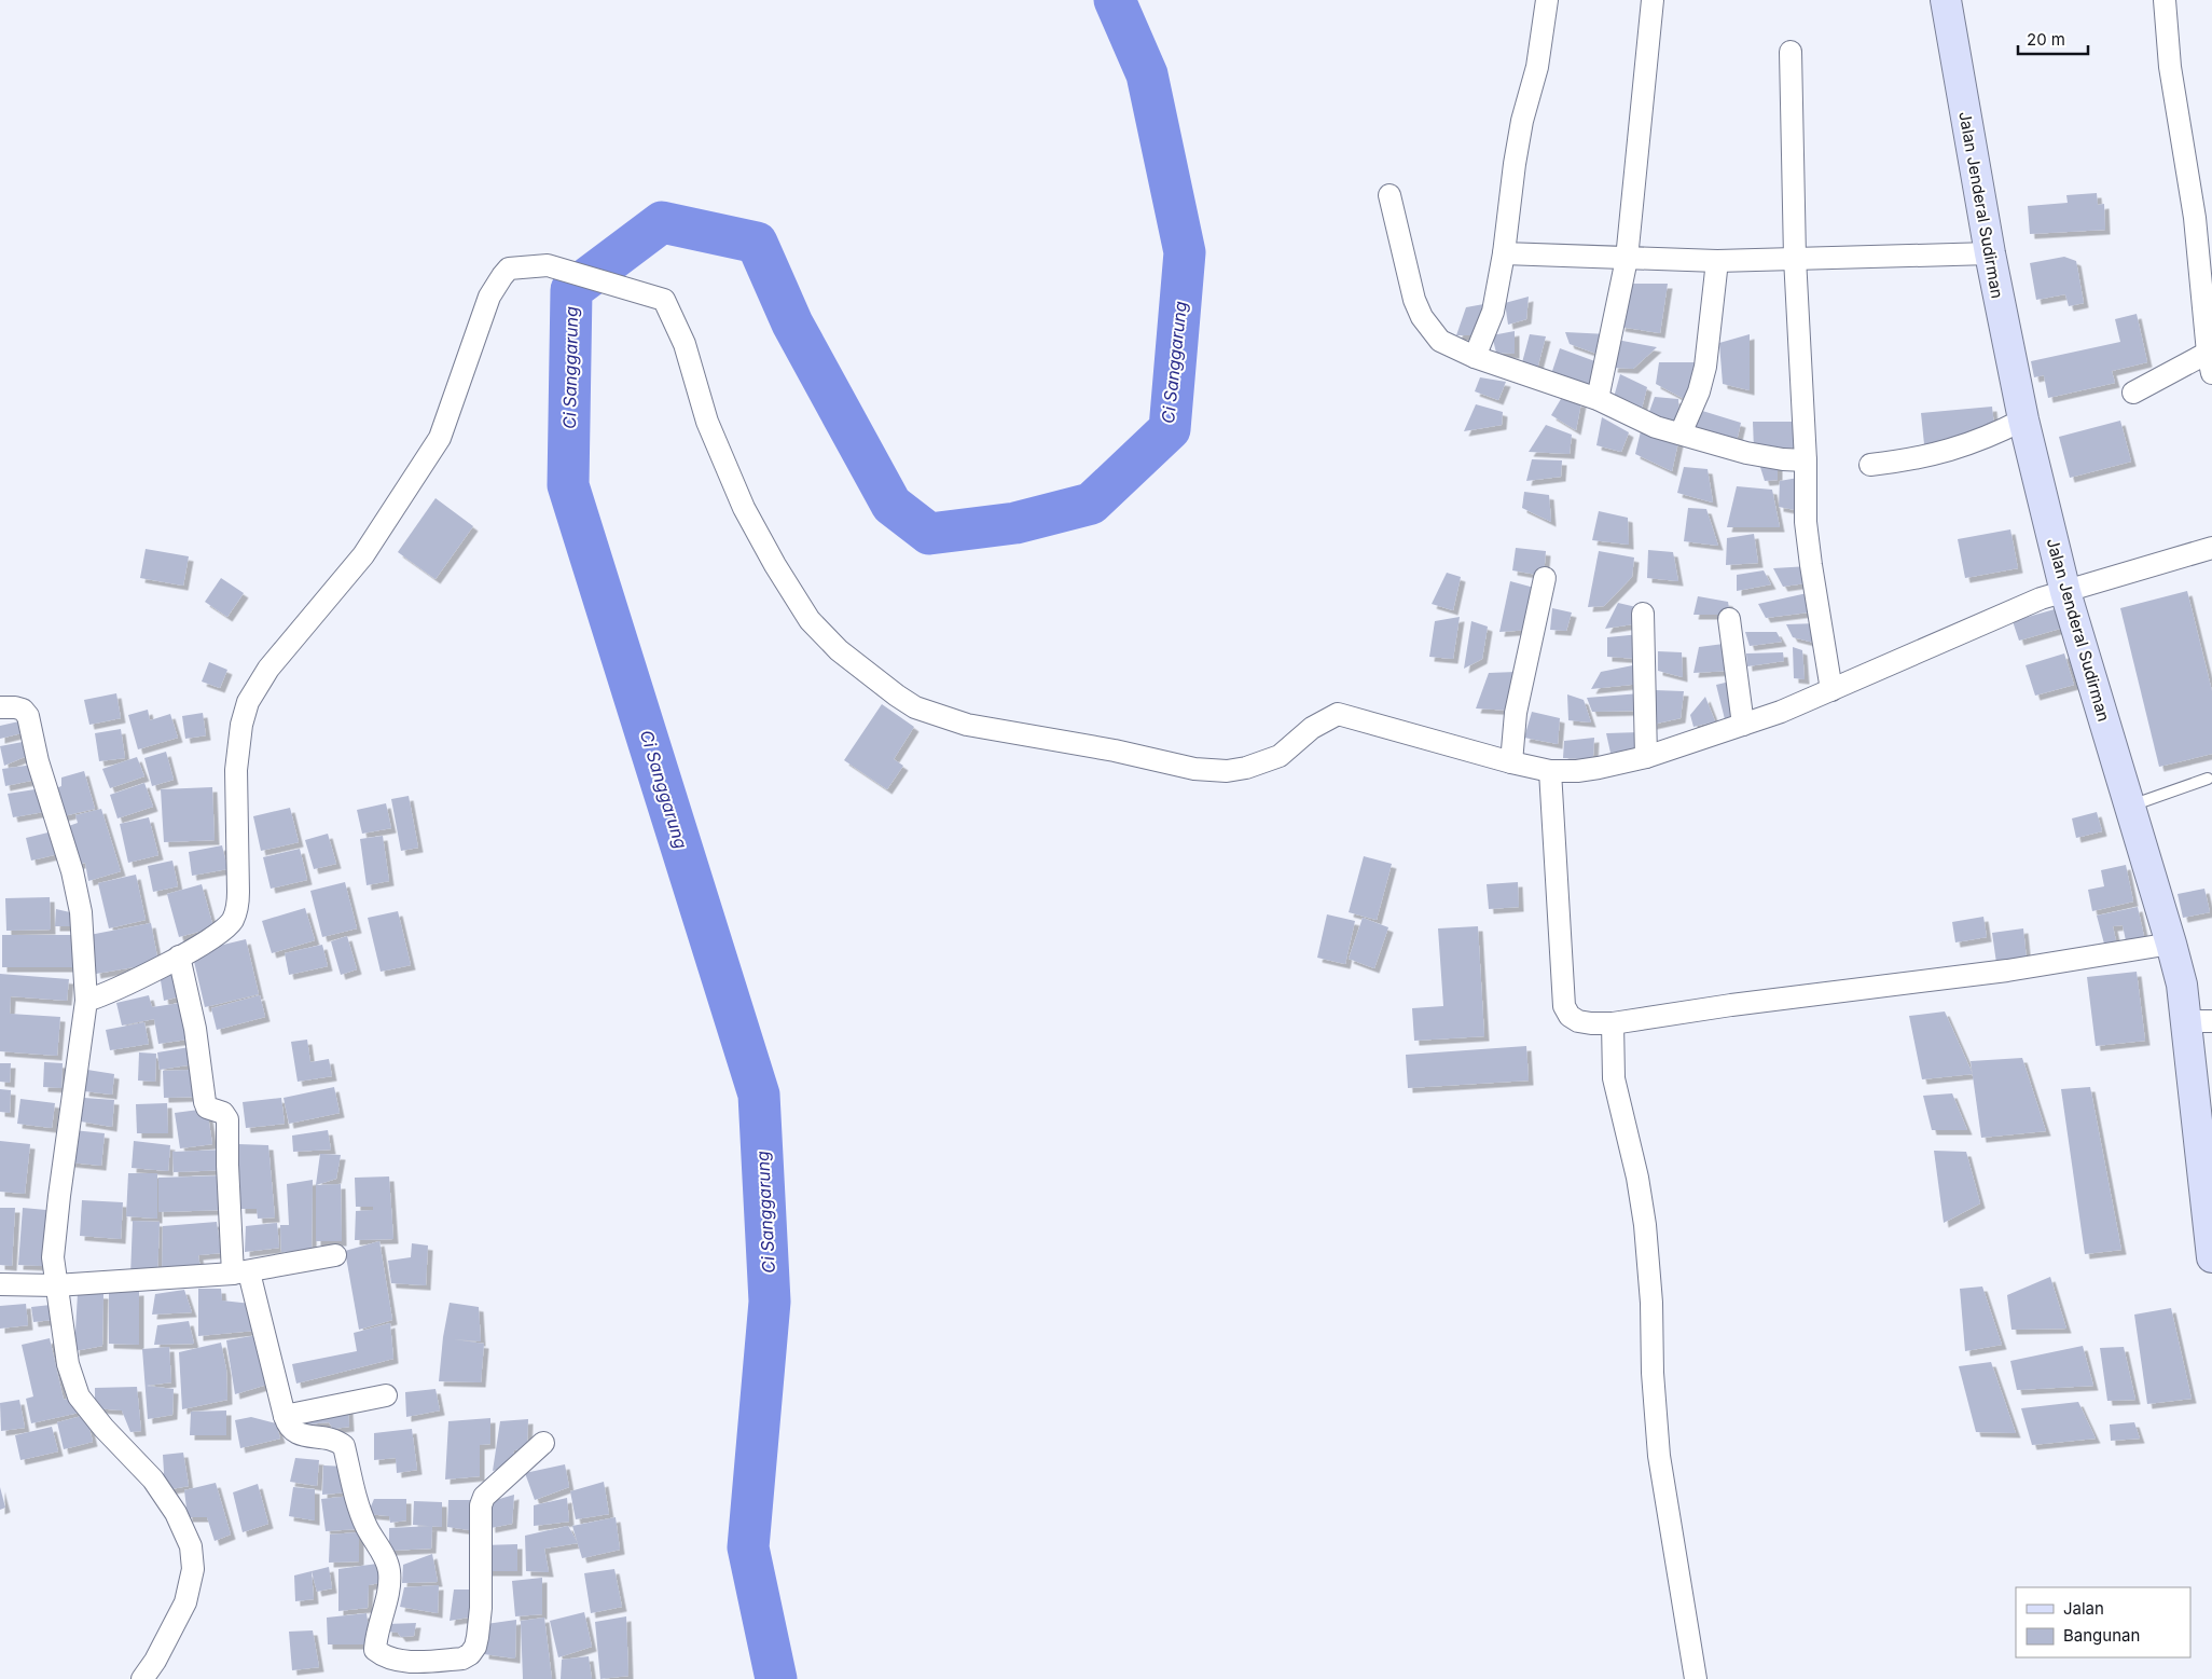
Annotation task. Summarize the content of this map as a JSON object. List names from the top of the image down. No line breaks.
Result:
{"streets":{"main road":["Jalan Jenderal Sudirman"]},"water":["Ci Sanggarung"],"legend":["Jalan","Bangunan"],"scale_bar":"20 m"}
